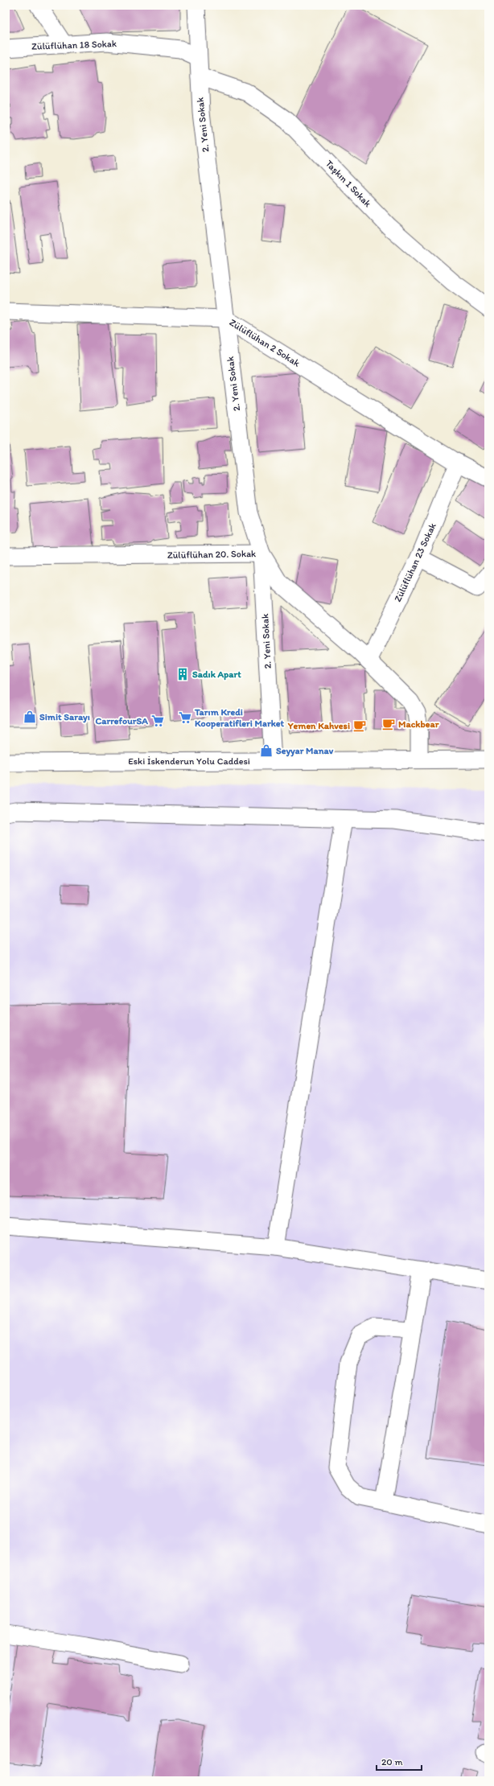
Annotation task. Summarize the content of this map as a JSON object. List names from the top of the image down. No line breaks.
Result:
{"streets":{"street":["Zülüflühan 18 Sokak","2. Yeni Sokak","Taşkın 1 Sokak","Zülüflühan 2 Sokak","Zülüflühan 20. Sokak","Zülüflühan 23 Sokak","Eski İskenderun Yolu Caddesi"]},"crossings":[["Zülüflühan 18 Sokak","2. Yeni Sokak"],["2. Yeni Sokak","Taşkın 1 Sokak"],["2. Yeni Sokak","Zülüflühan 2 Sokak"],["2. Yeni Sokak","Zülüflühan 20. Sokak"],["2. Yeni Sokak","Eski İskenderun Yolu Caddesi"],["Zülüflühan 2 Sokak","Zülüflühan 23 Sokak"],["Zülüflühan 20. Sokak","Zülüflühan 23 Sokak"],["Zülüflühan 20. Sokak","Eski İskenderun Yolu Caddesi"]],"places":{"building":["Sadık Apart"],"shop":["Simit Sarayı","Seyyar Manav"],"supermarket":["Tarım Kredi Kooperatifleri Market","CarrefourSA"],"cafe":["Mackbear","Yemen Kahvesi"]},"scale_bar":"20 m"}
